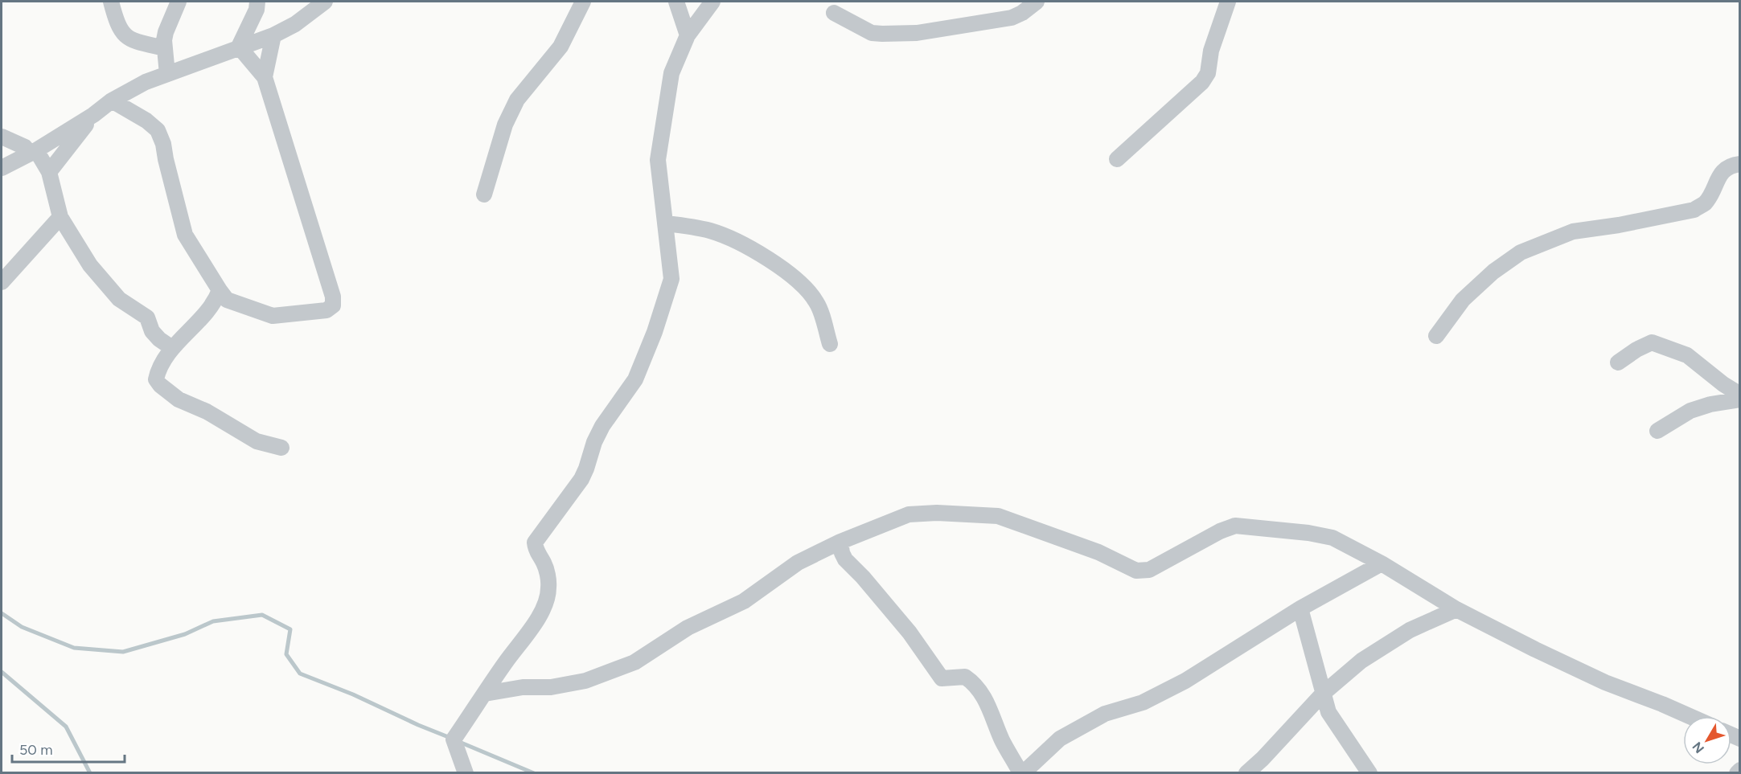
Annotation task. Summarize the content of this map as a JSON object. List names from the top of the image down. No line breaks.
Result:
{"scale_bar":"50 m","north":"bottom left"}
